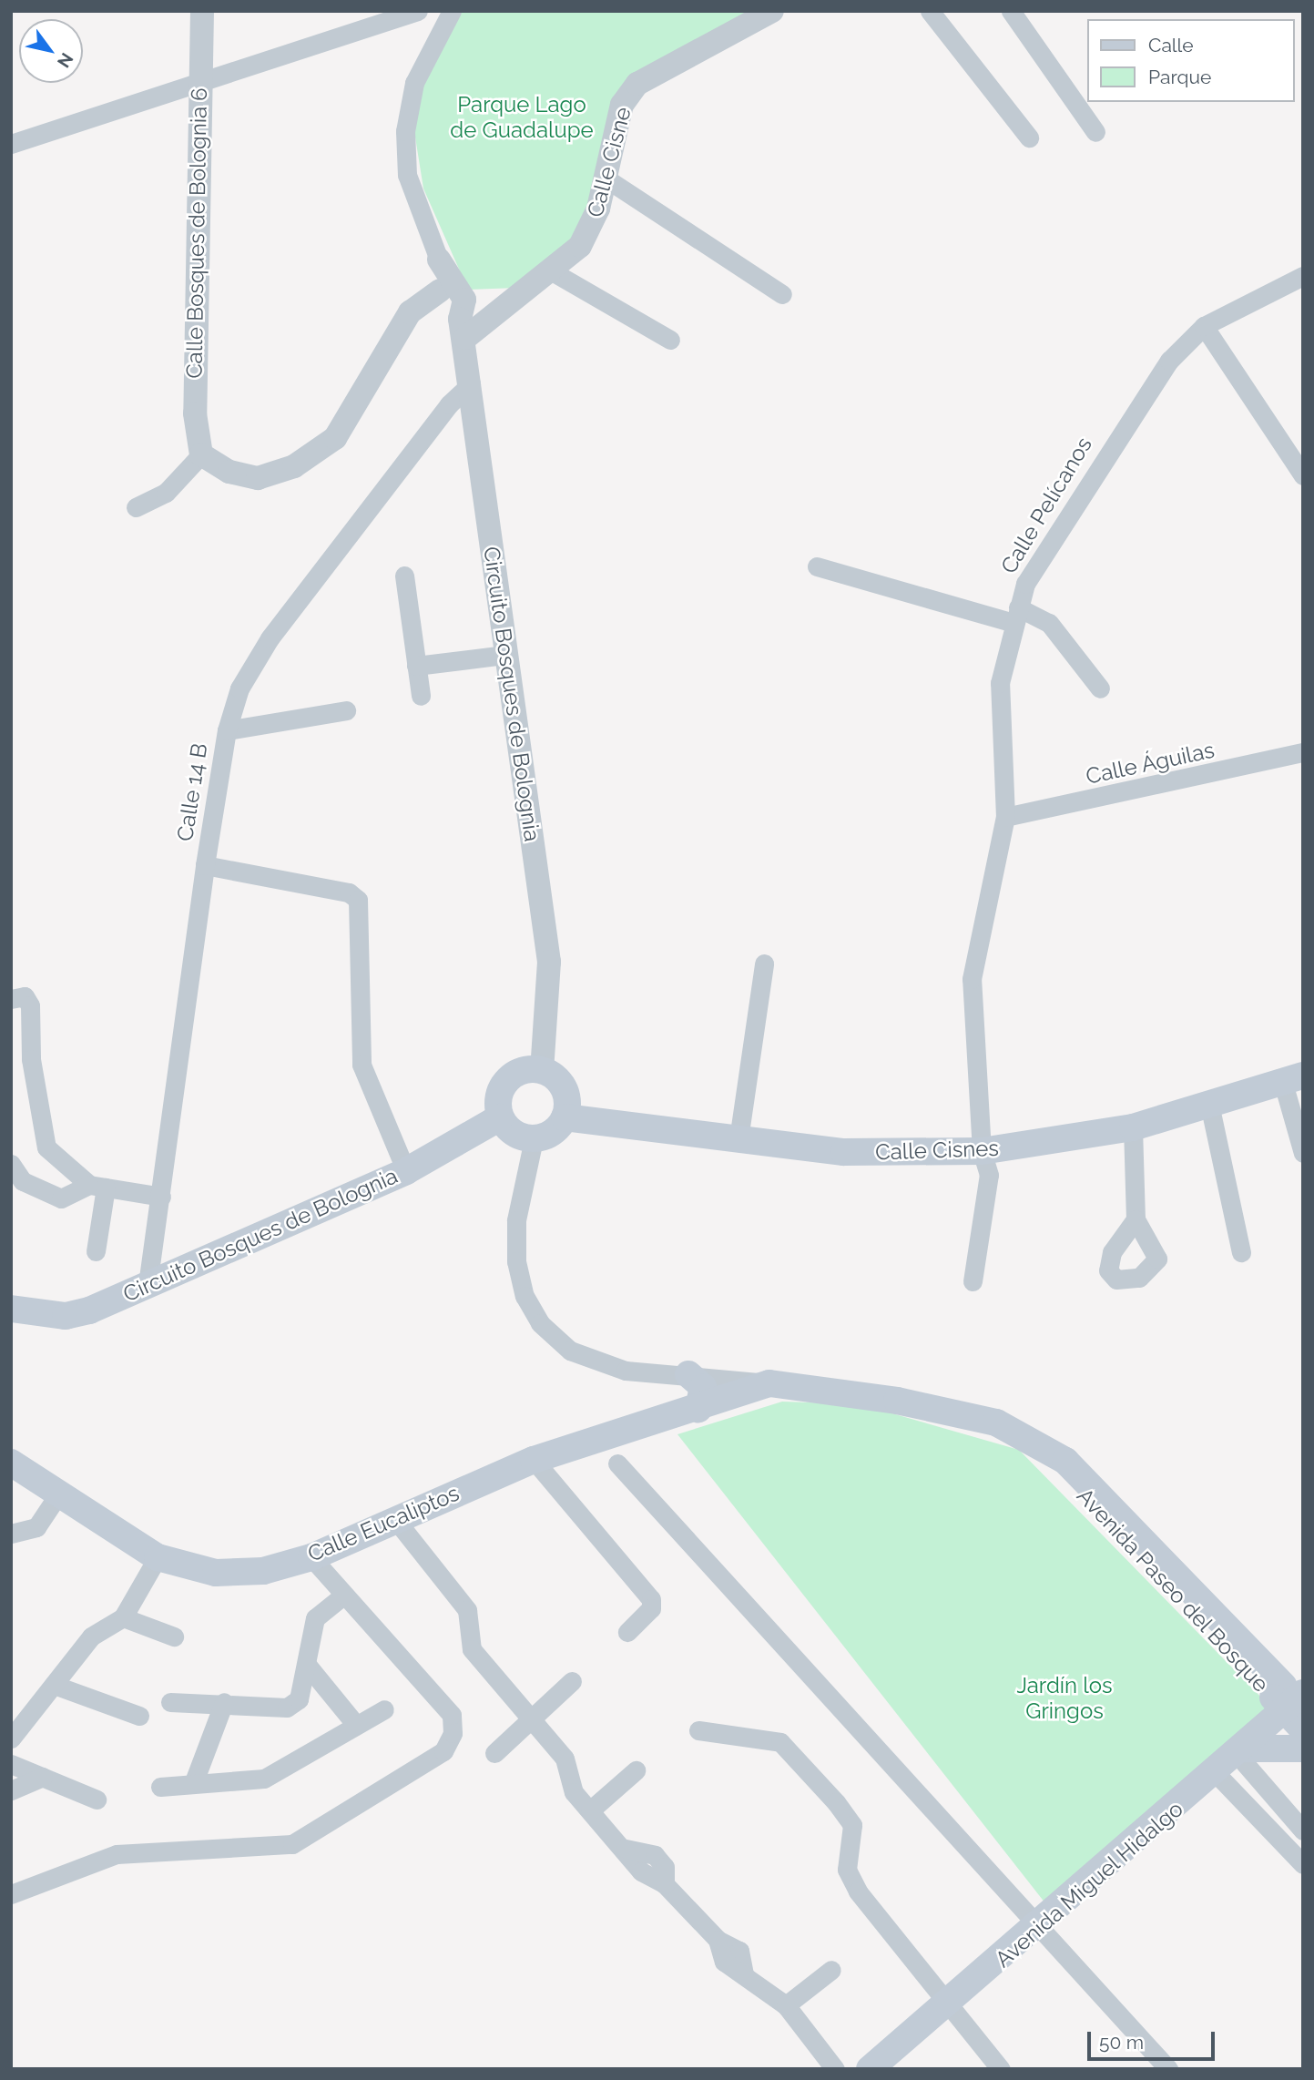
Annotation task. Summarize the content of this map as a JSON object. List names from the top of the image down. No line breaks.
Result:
{"streets":{"main road":["Circuito Bosques de Bolognia","Calle Cisnes","Calle Eucaliptos","Avenida Paseo del Bosque","Avenida Miguel Hidalgo"],"street":["Calle Cisne","Calle Bosques de Bolognia 6","Calle Pelícanos","Calle Águilas","Calle 14 B"]},"crossings":[["Calle Cisne","Circuito Bosques de Bolognia"],["Calle Pelícanos","Calle Águilas"],["Calle Pelícanos","Calle Cisnes"],["Circuito Bosques de Bolognia","Calle 14 B"],["Circuito Bosques de Bolognia","Calle Cisnes"],["Circuito Bosques de Bolognia","Avenida Paseo del Bosque"],["Calle Cisnes","Avenida Paseo del Bosque"],["Calle Eucaliptos","Avenida Paseo del Bosque"],["Avenida Paseo del Bosque","Avenida Miguel Hidalgo"]],"parks":["Parque Lago de Guadalupe","Jardín los Gringos"],"legend":["Calle","Parque"],"scale_bar":"50 m","north":"bottom right"}
